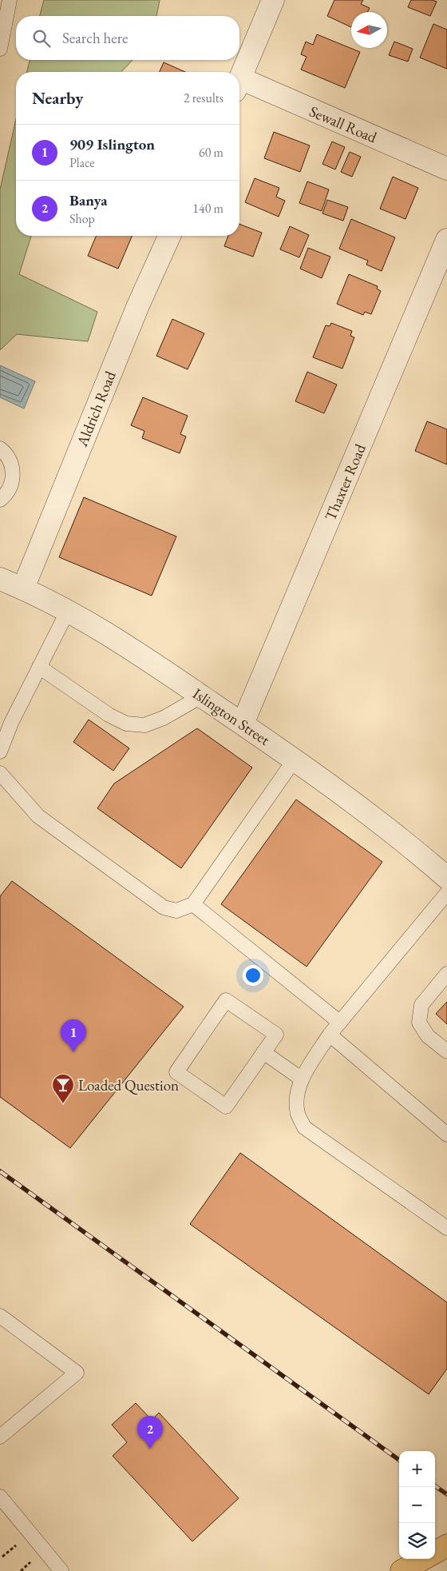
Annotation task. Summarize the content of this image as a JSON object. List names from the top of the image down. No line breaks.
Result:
{"streets":{"street":["Sewall Road","Aldrich Road","Thaxter Road","Islington Street"]},"crossings":[["Aldrich Road","Islington Street"],["Thaxter Road","Islington Street"]],"places":{"bar":["Loaded Question"]},"north":"left","page":{"search":"Search here","heading":["Nearby","2 results"],"list":[{"mark":"1","name":"909 Islington","note":"Place","value":"60 m"},{"mark":"2","name":"Banya","note":"Shop","value":"140 m"}],"pins":["1","2"],"map_buttons":["+","−"]}}
